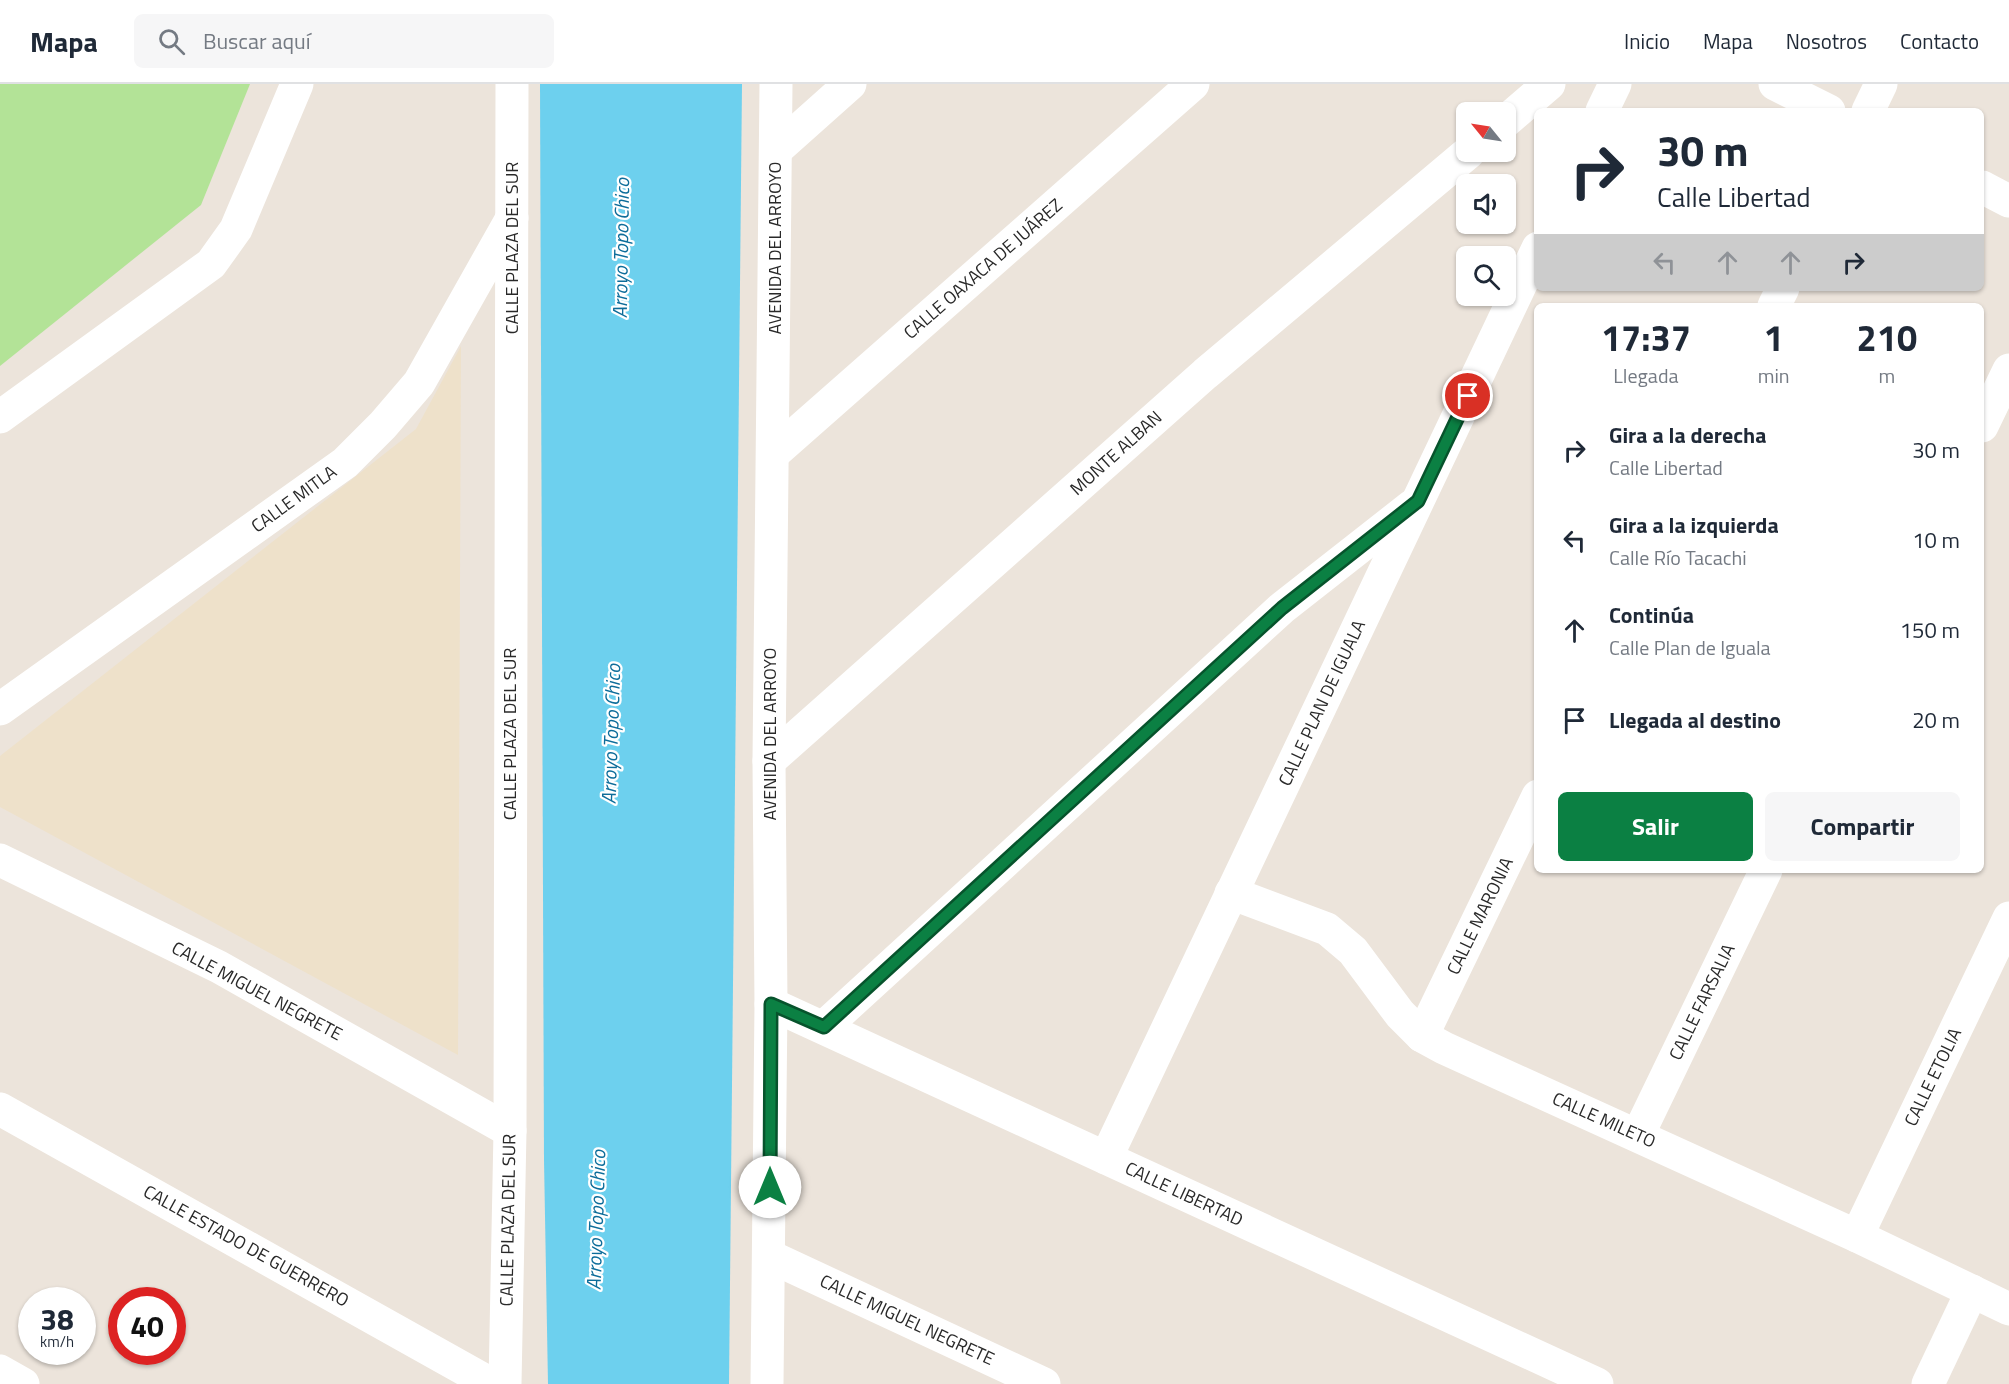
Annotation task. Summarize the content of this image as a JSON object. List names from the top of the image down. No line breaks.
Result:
{"streets":{"street":["CALLE PLAZA DEL SUR","AVENIDA DEL ARROYO","CALLE OAXACA DE JUÁREZ","MONTE ALBAN","CALLE MITLA","CALLE PLAN DE IGUALA","CALLE MARONIA","CALLE MIGUEL NEGRETE","CALLE FARSALIA","CALLE ETOLIA","CALLE MILETO","CALLE LIBERTAD","CALLE ESTADO DE GUERRERO"]},"crossings":[["CALLE PLAZA DEL SUR","CALLE MITLA"],["CALLE PLAZA DEL SUR","CALLE MIGUEL NEGRETE"],["AVENIDA DEL ARROYO","CALLE OAXACA DE JUÁREZ"],["AVENIDA DEL ARROYO","MONTE ALBAN"],["AVENIDA DEL ARROYO","CALLE MIGUEL NEGRETE"],["AVENIDA DEL ARROYO","CALLE LIBERTAD"],["CALLE PLAN DE IGUALA","CALLE MILETO"],["CALLE PLAN DE IGUALA","CALLE LIBERTAD"],["CALLE MARONIA","CALLE MILETO"],["CALLE FARSALIA","CALLE MILETO"],["CALLE ETOLIA","CALLE MILETO"]],"water":["Arroyo Topo Chico"],"north":"top left","page":{"header":"Mapa","search":"Buscar aquí","nav":["Inicio","Mapa","Nosotros","Contacto"],"turn":["30 m","Calle Libertad"],"eta":["17:37","Llegada","1","min","210","m"],"list":[{"name":"Gira a la derecha","note":"Calle Libertad","value":"30 m"},{"name":"Gira a la izquierda","note":"Calle Río Tacachi","value":"10 m"},{"name":"Continúa","note":"Calle Plan de Iguala","value":"150 m"},{"name":"Llegada al destino","value":"20 m"}],"buttons":["Salir","Compartir"],"speed":"38 km/h","limit":"40"}}
